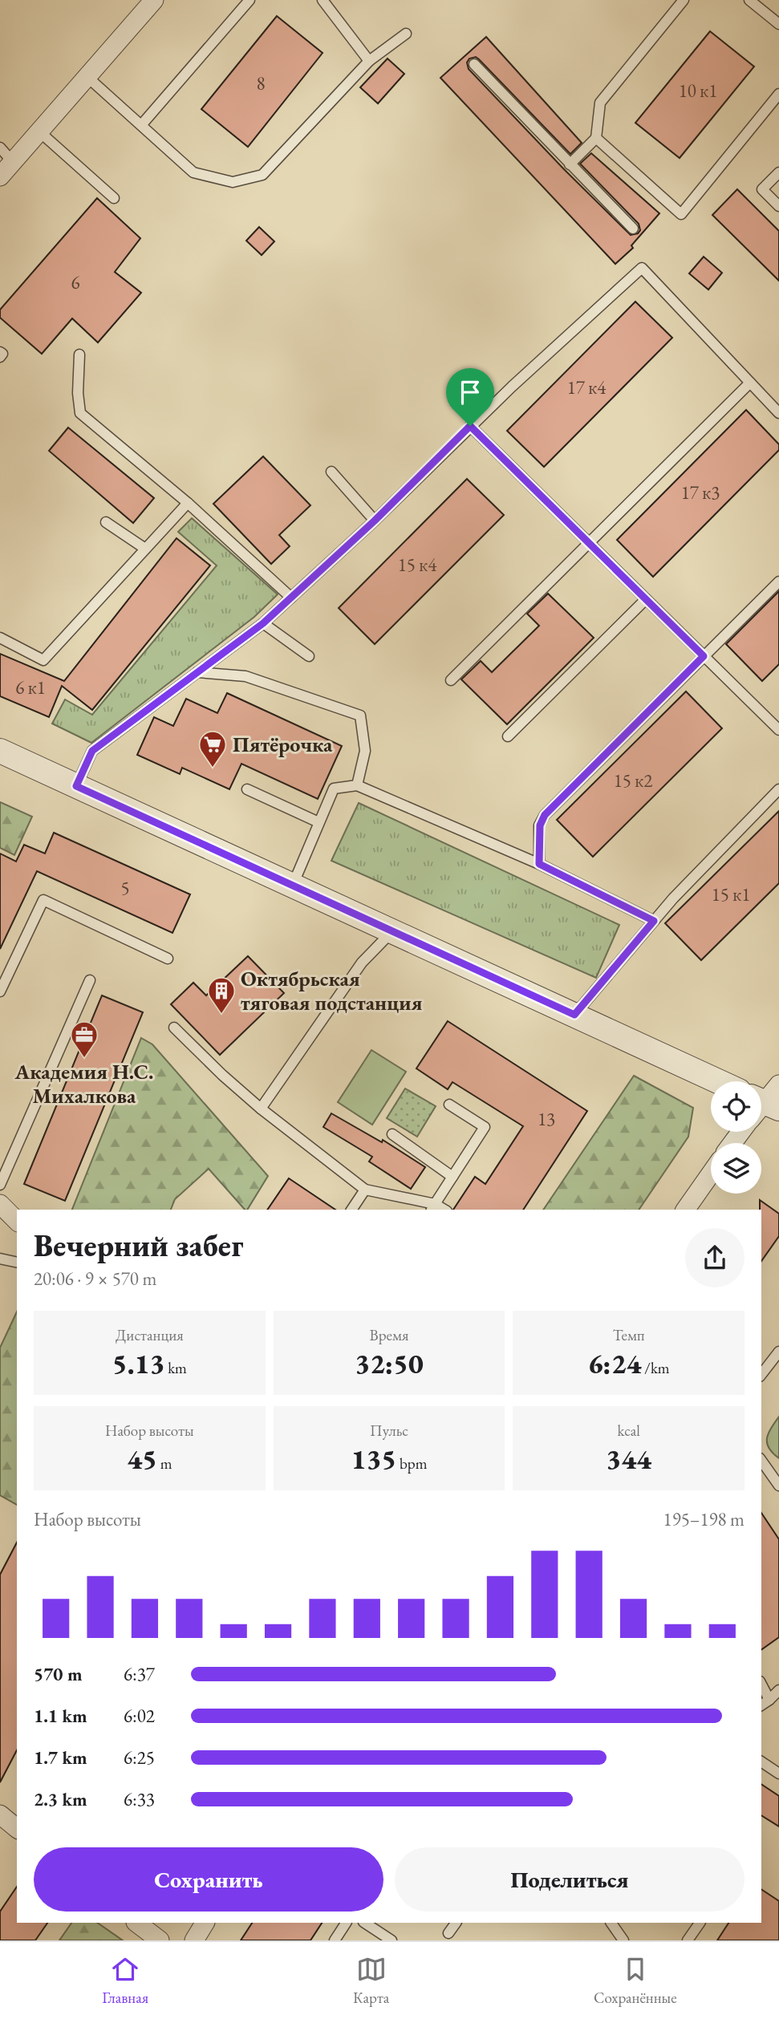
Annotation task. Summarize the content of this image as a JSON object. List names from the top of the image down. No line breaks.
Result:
{"places":{"supermarket":["Пятёрочка"],"building":["Октябрьская тяговая подстанция"],"office":["Академия Н.С. Михалкова"]},"house_numbers":["8","10 к1","6","17 к4","17 к3","15 к4","6 к1","15 к2","5","15 к1","13"],"page":{"heading":["Вечерний забег","20:06 · 9 × 570 m"],"stats":[["Дистанция","5.13 km"],["Время","32:50"],["Темп","6:24 /km"],["Набор высоты","45 m"],["Пульс","135 bpm"],["kcal","344"]],"chart":["Набор высоты","195–198 m"],"list":[{"name":"570 m","note":"6:37"},{"name":"1.1 km","note":"6:02"},{"name":"1.7 km","note":"6:25"},{"name":"2.3 km","note":"6:33"}],"buttons":["Сохранить","Поделиться"],"tabs":["Главная","Карта","Сохранённые"]}}
